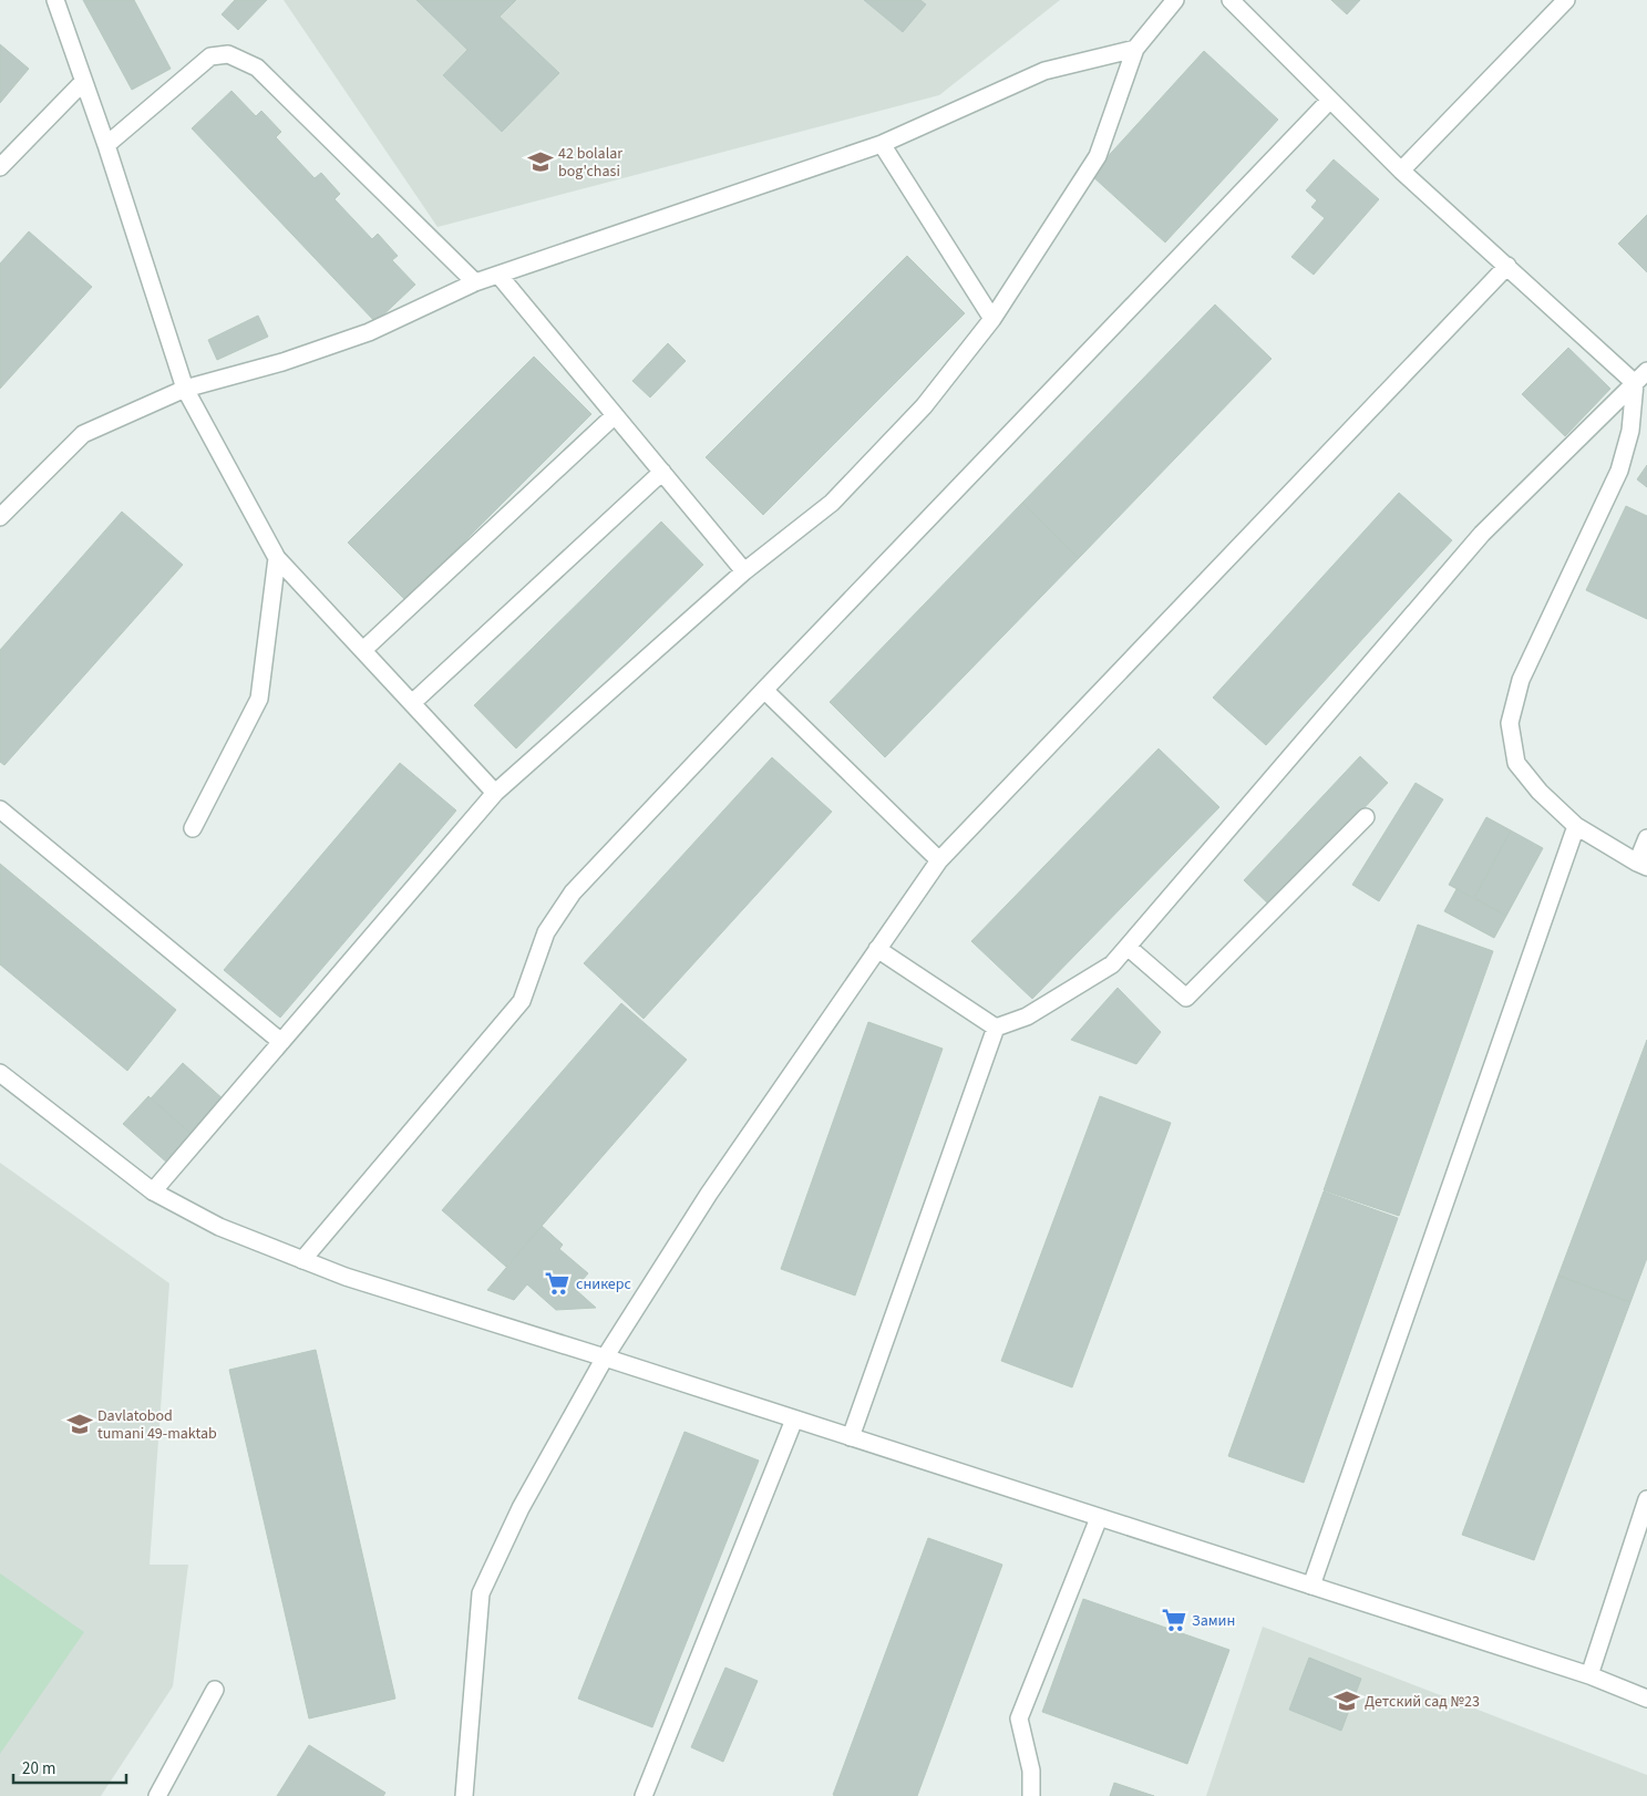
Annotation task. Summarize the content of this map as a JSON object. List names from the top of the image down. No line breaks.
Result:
{"places":{"school or university":["42 bolalar bog'chasi","Davlatobod tumani 49-maktab","Детский сад №23"],"supermarket":["сникерс","Замин"]},"scale_bar":"20 m"}
